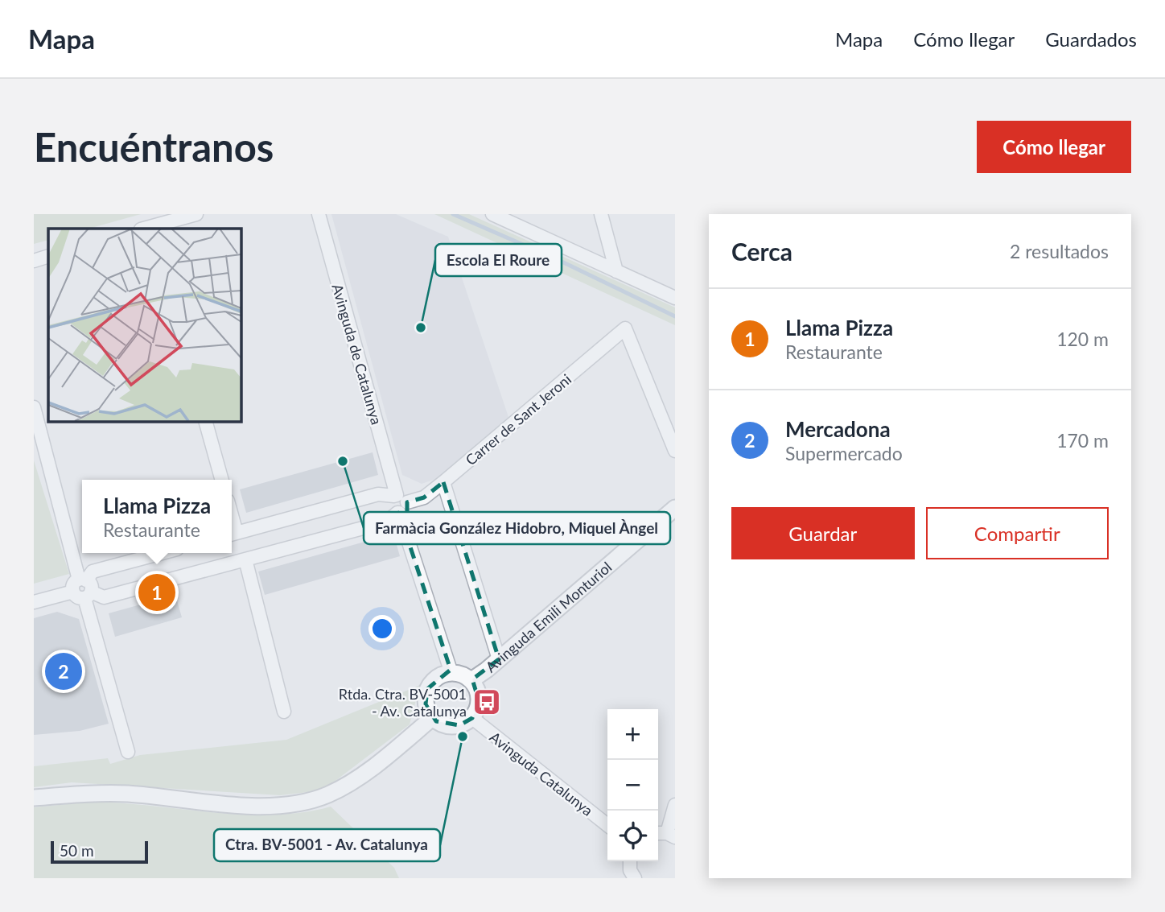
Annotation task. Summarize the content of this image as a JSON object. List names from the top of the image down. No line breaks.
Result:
{"streets":{"street":["Avinguda de Catalunya","Carrer de Sant Jeroni","Avinguda Emili Monturiol","Avinguda Catalunya"]},"crossings":[["Avinguda de Catalunya","Carrer de Sant Jeroni"],["Avinguda de Catalunya","Avinguda Emili Monturiol"],["Avinguda de Catalunya","Avinguda Catalunya"],["Avinguda Emili Monturiol","Avinguda Catalunya"]],"places":{"other":["Escola El Roure","Farmàcia González Hidobro, Miquel Àngel","Ctra. BV-5001 - Av. Catalunya"],"bus stop":["Rtda. Ctra. BV-5001 - Av. Catalunya"]},"scale_bar":"50 m","page":{"header":"Mapa","nav":["Mapa","Cómo llegar","Guardados"],"buttons":["Cómo llegar",["Guardar","Compartir"]],"title":"Encuéntranos","heading":["Cerca","2 resultados"],"list":[{"mark":"1","name":"Llama Pizza","note":"Restaurante","value":"120 m"},{"mark":"2","name":"Mercadona","note":"Supermercado","value":"170 m"}],"popup":["Llama Pizza","Restaurante"],"pins":["1","2"],"map_buttons":["+","−"],"scale":"50 m"}}
